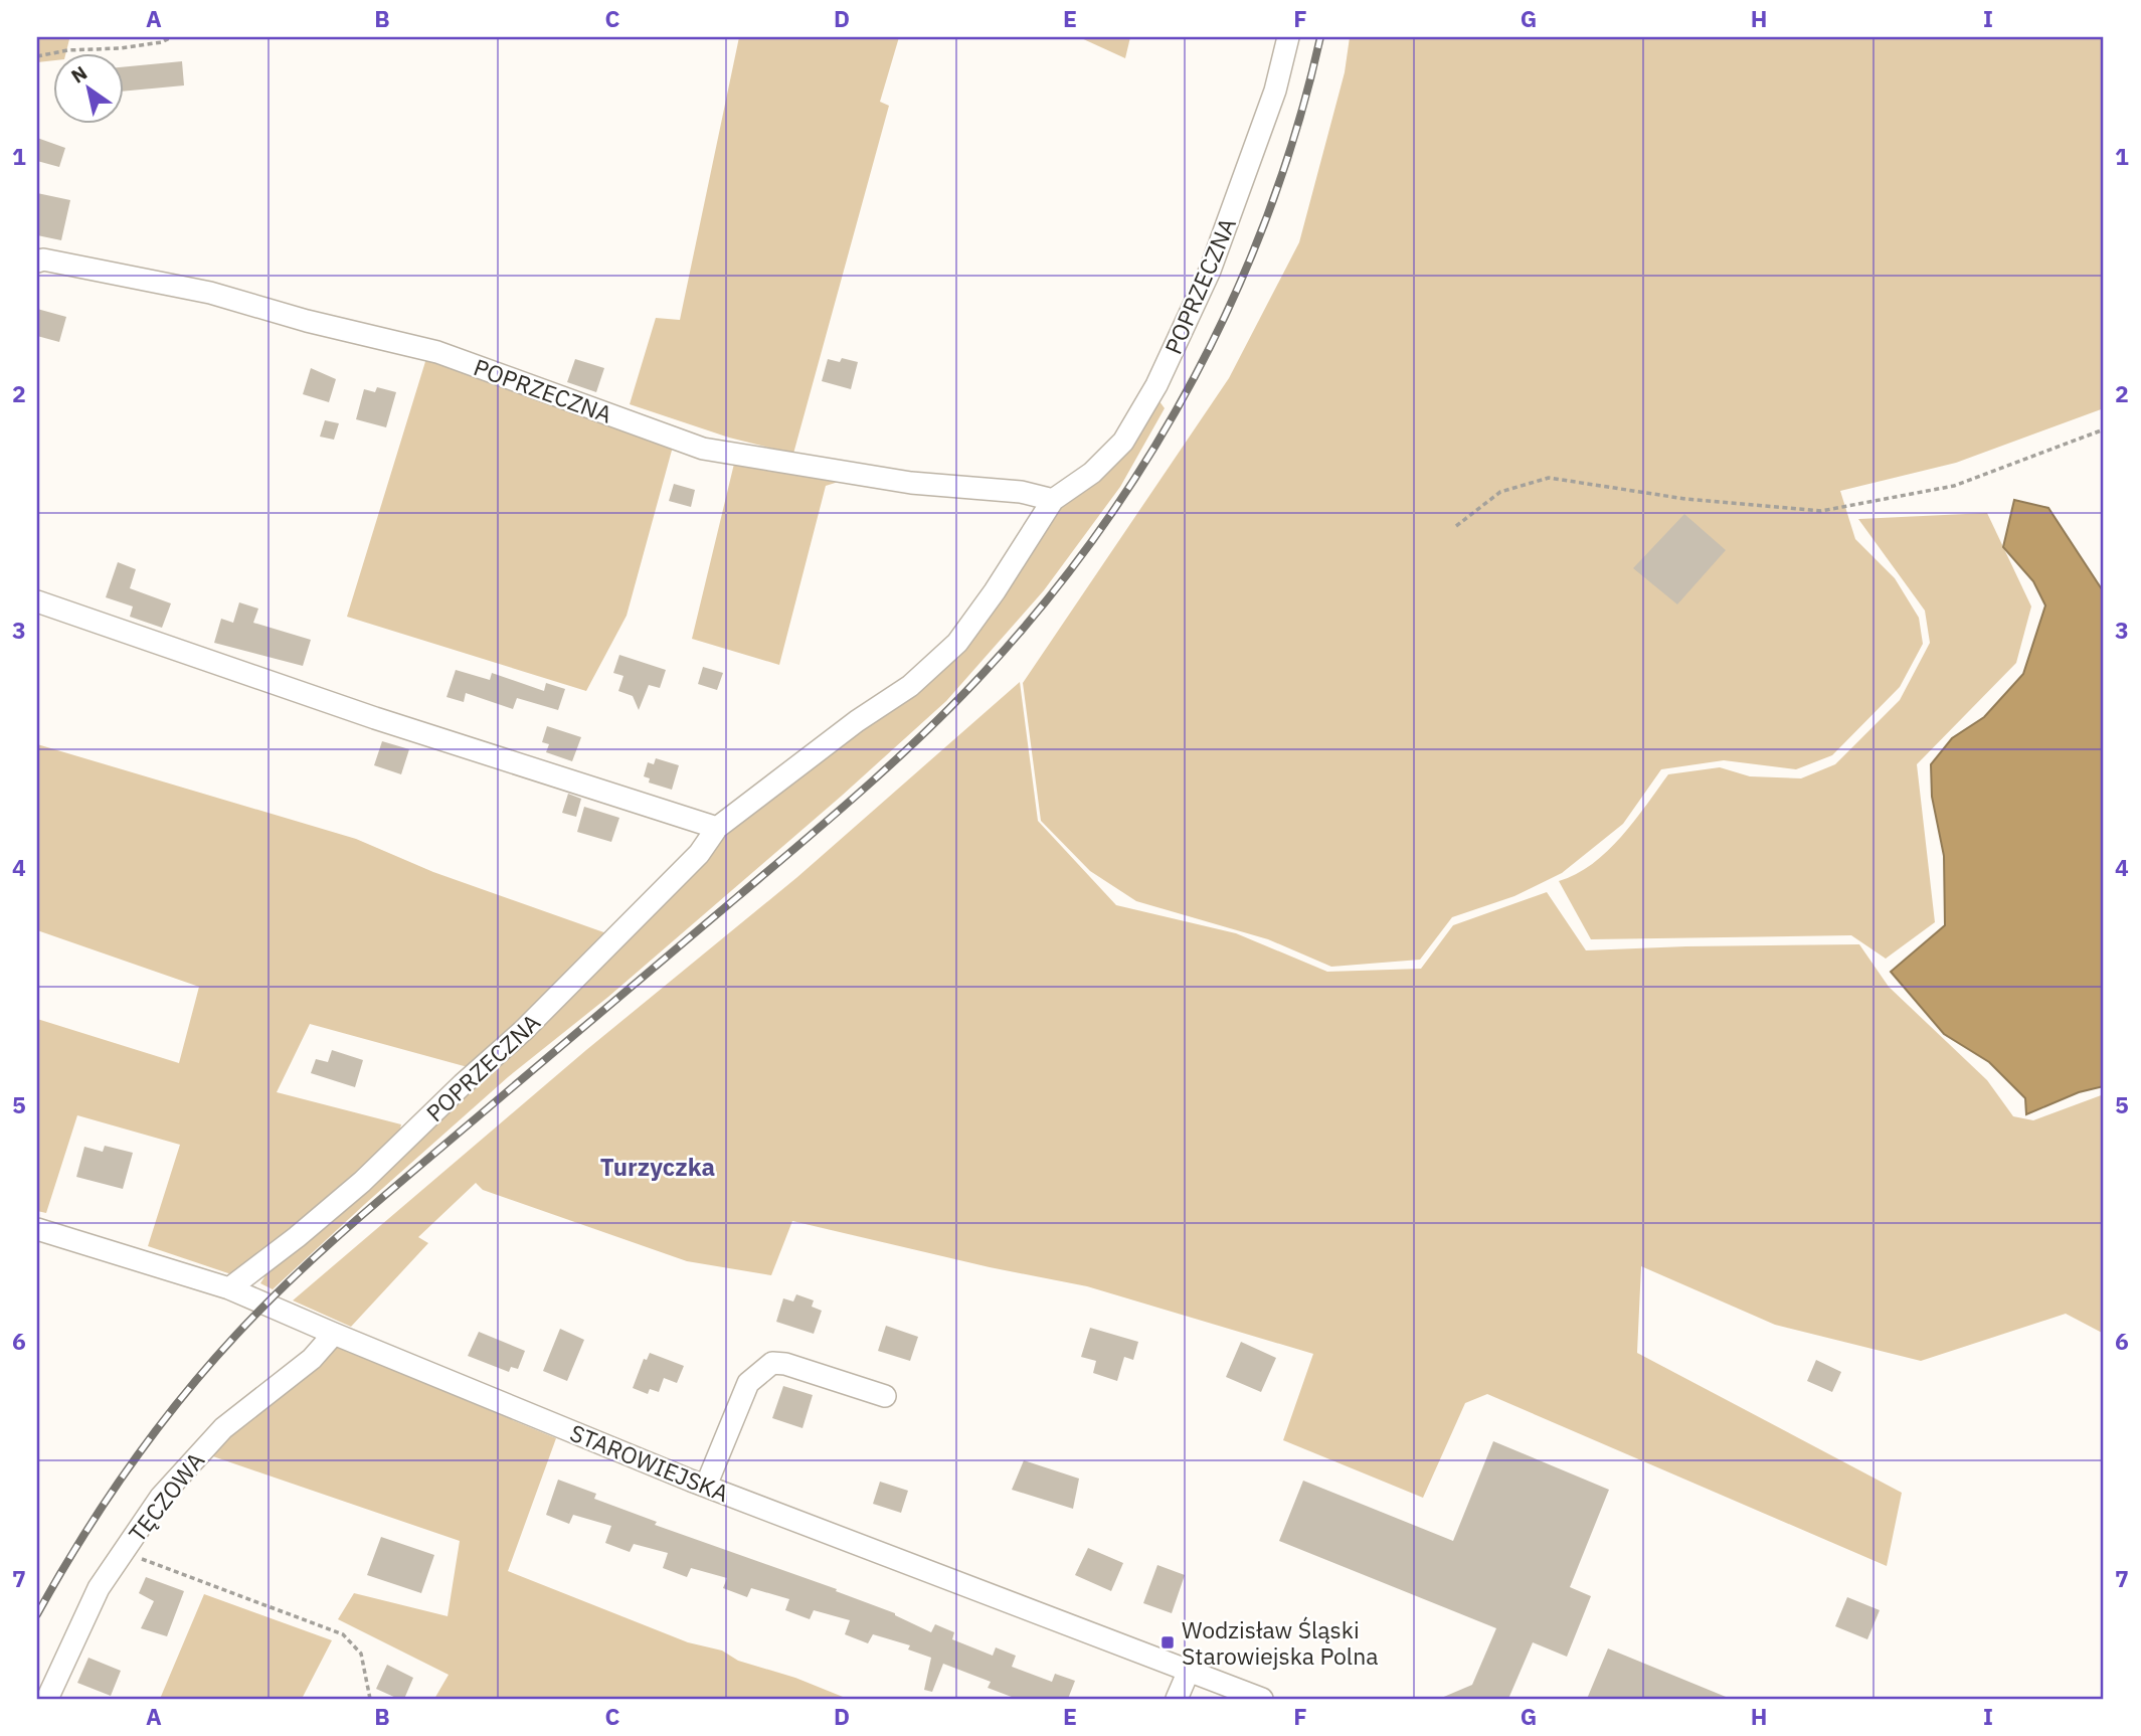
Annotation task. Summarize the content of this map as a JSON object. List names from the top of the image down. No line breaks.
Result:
{"streets":{"street":["POPRZECZNA","STAROWIEJSKA","TĘCZOWA"]},"crossings":[["POPRZECZNA","STAROWIEJSKA"],["STAROWIEJSKA","TĘCZOWA"]],"districts":["Turzyczka"],"places":{"transit":["Wodzisław Śląski Starowiejska Polna"]},"north":"top left","grid":{"columns":["A","B","C","D","E","F","G","H","I"],"rows":["1","2","3","4","5","6","7"]}}
